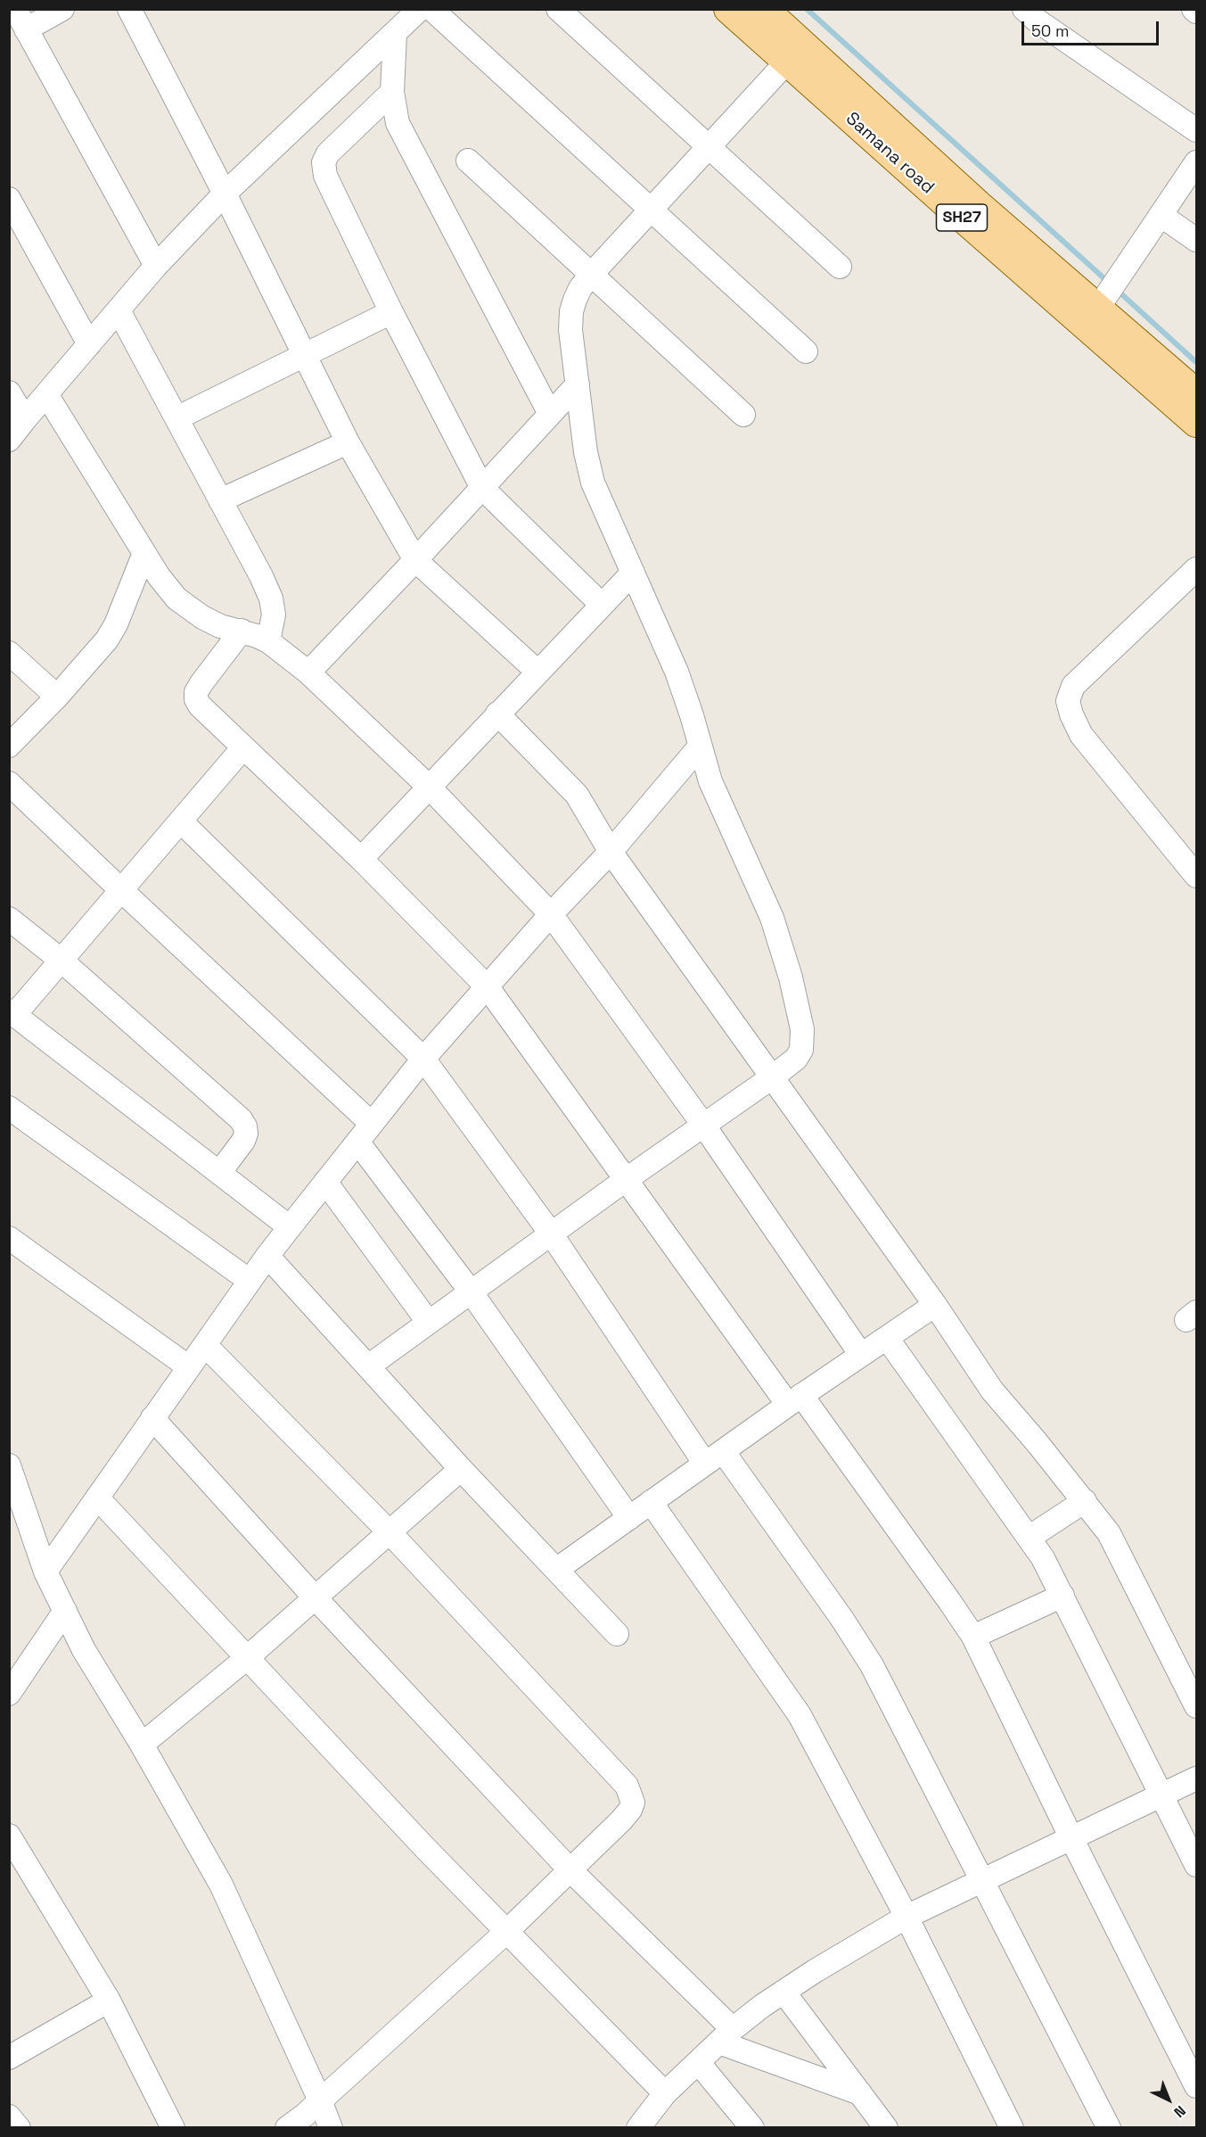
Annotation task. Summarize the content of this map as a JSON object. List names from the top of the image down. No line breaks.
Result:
{"streets":{"main road":["Samana road","SH27"]},"scale_bar":"50 m","north":"bottom right"}
